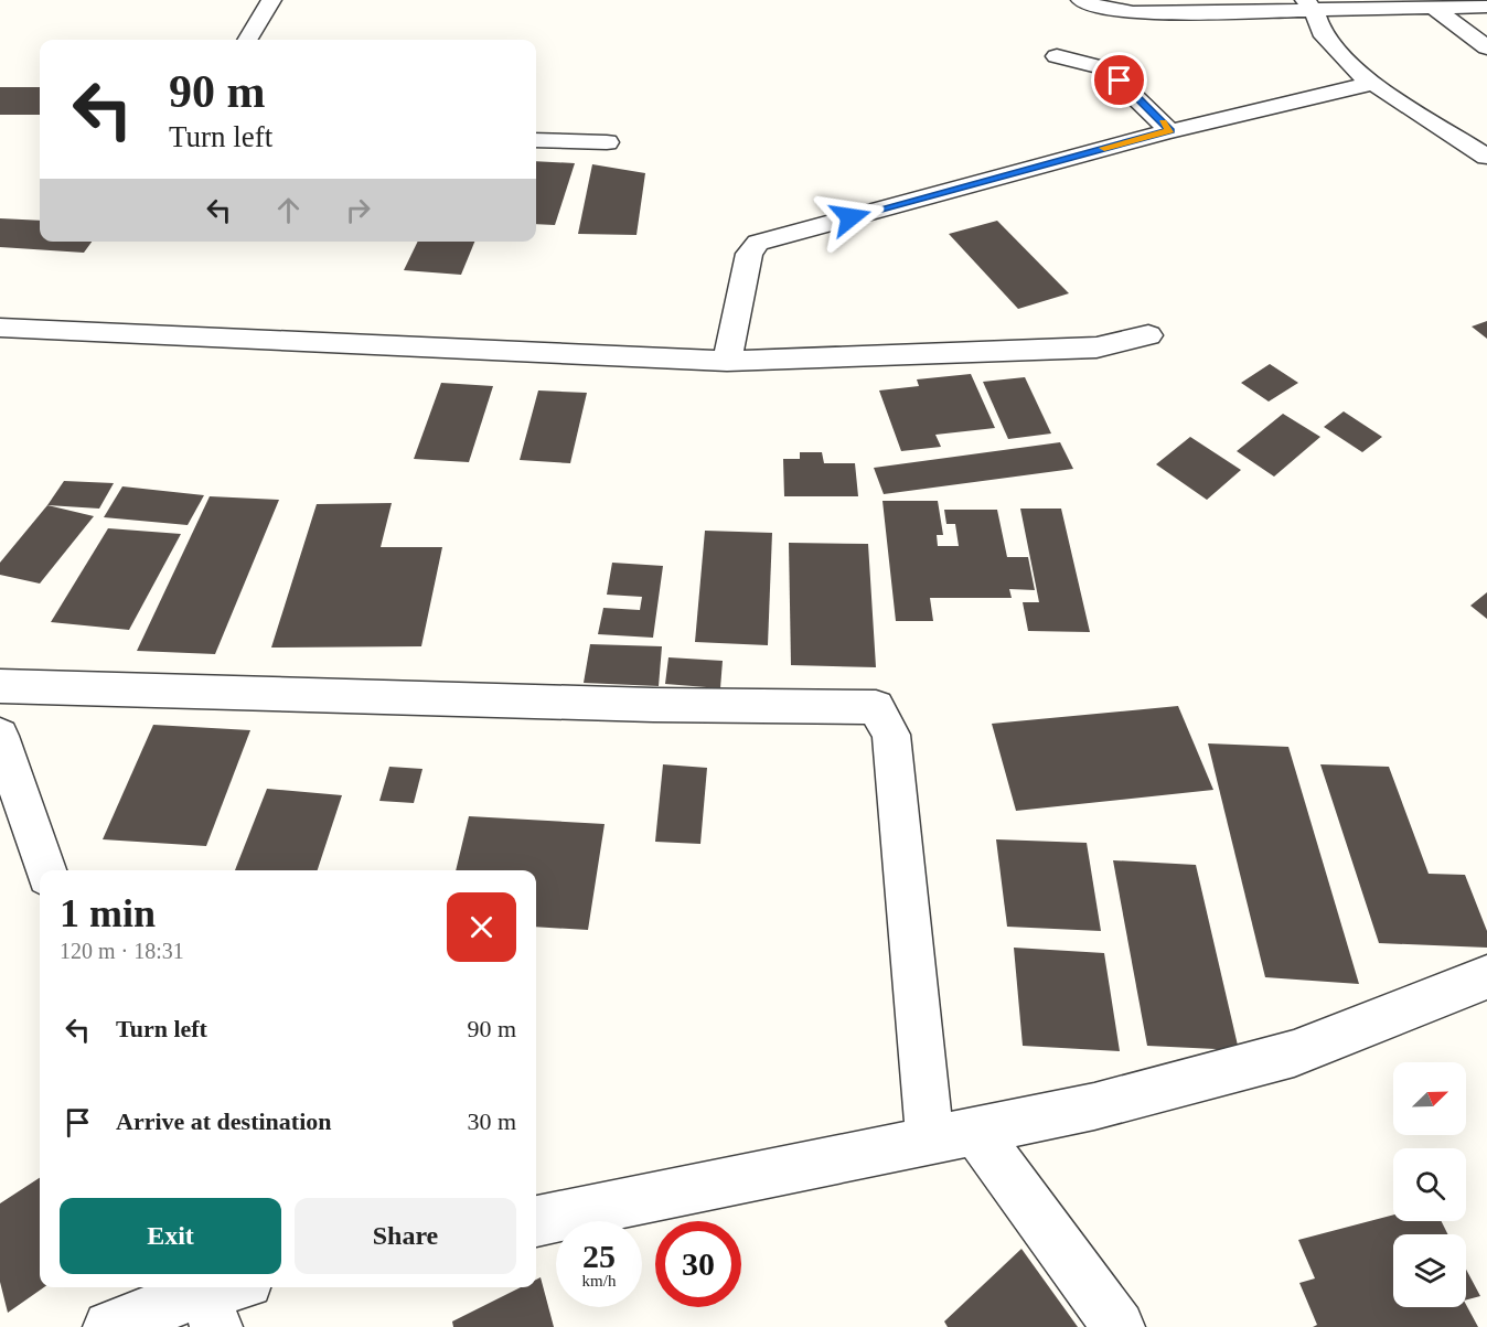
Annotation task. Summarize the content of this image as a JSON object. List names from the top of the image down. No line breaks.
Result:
{"north":"top right","page":{"turn":["90 m","Turn left"],"heading":["1 min","120 m · 18:31"],"list":[{"name":"Turn left","value":"90 m"},{"name":"Arrive at destination","value":"30 m"}],"buttons":["Exit","Share"],"speed":"25 km/h","limit":"30"}}
